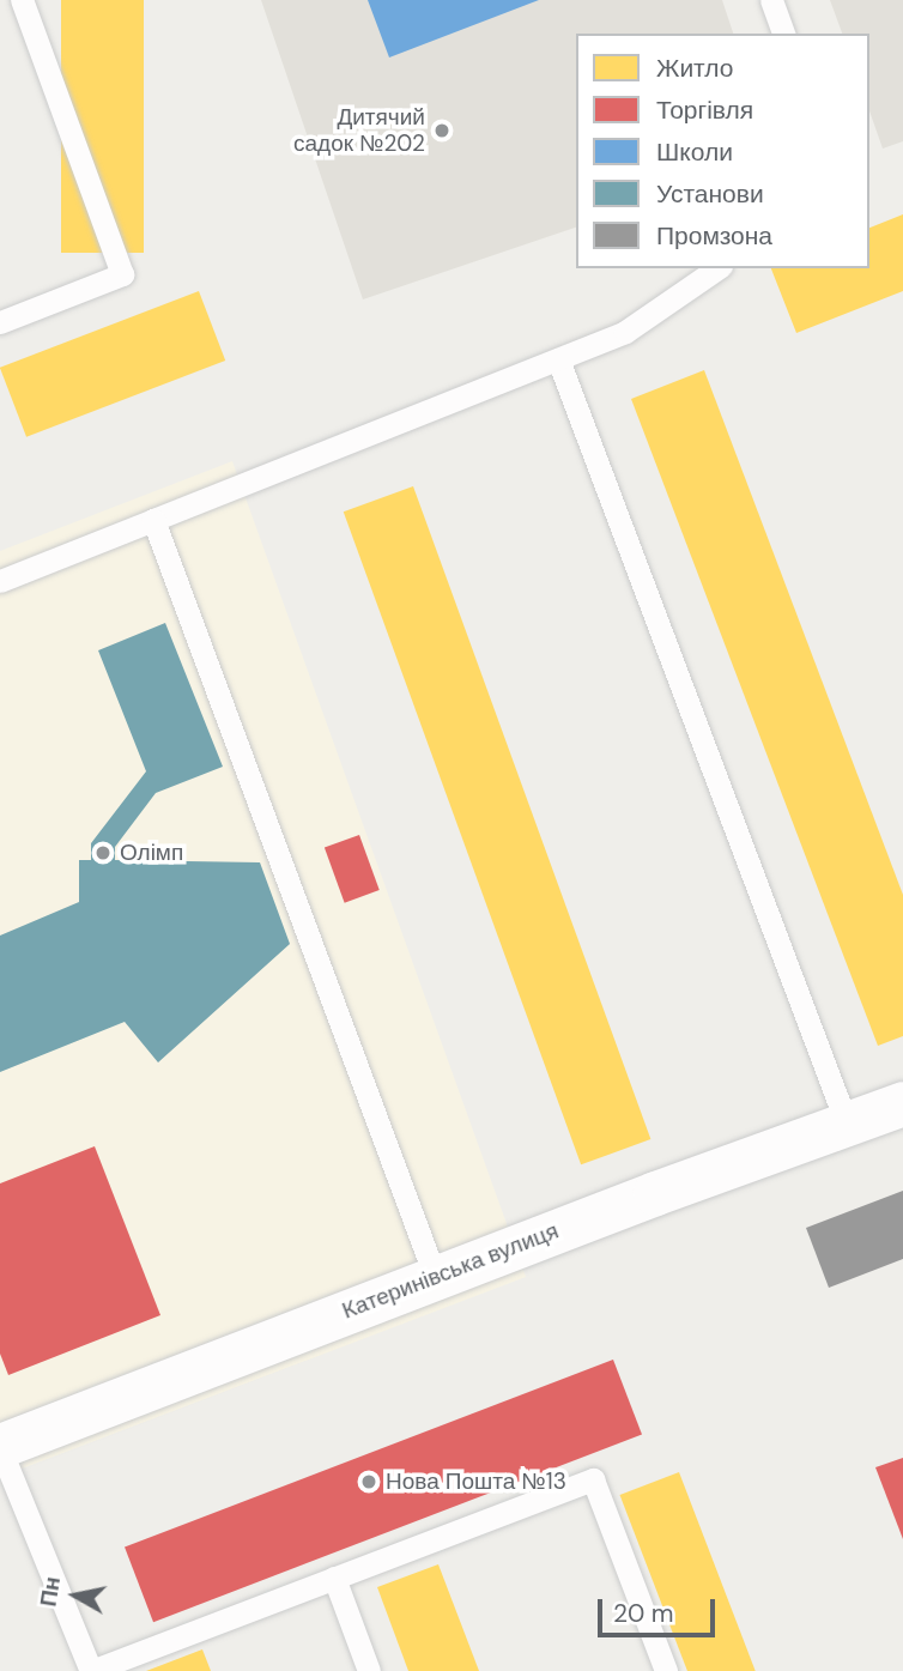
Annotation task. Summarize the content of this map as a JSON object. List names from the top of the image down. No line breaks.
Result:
{"streets":{"street":["Катеринівська вулиця"]},"places":["Дитячий садок №202","Олімп","Нова Пошта №13"],"legend":["Житло","Торгівля","Школи","Установи","Промзона"],"scale_bar":"20 m","north":"left"}
